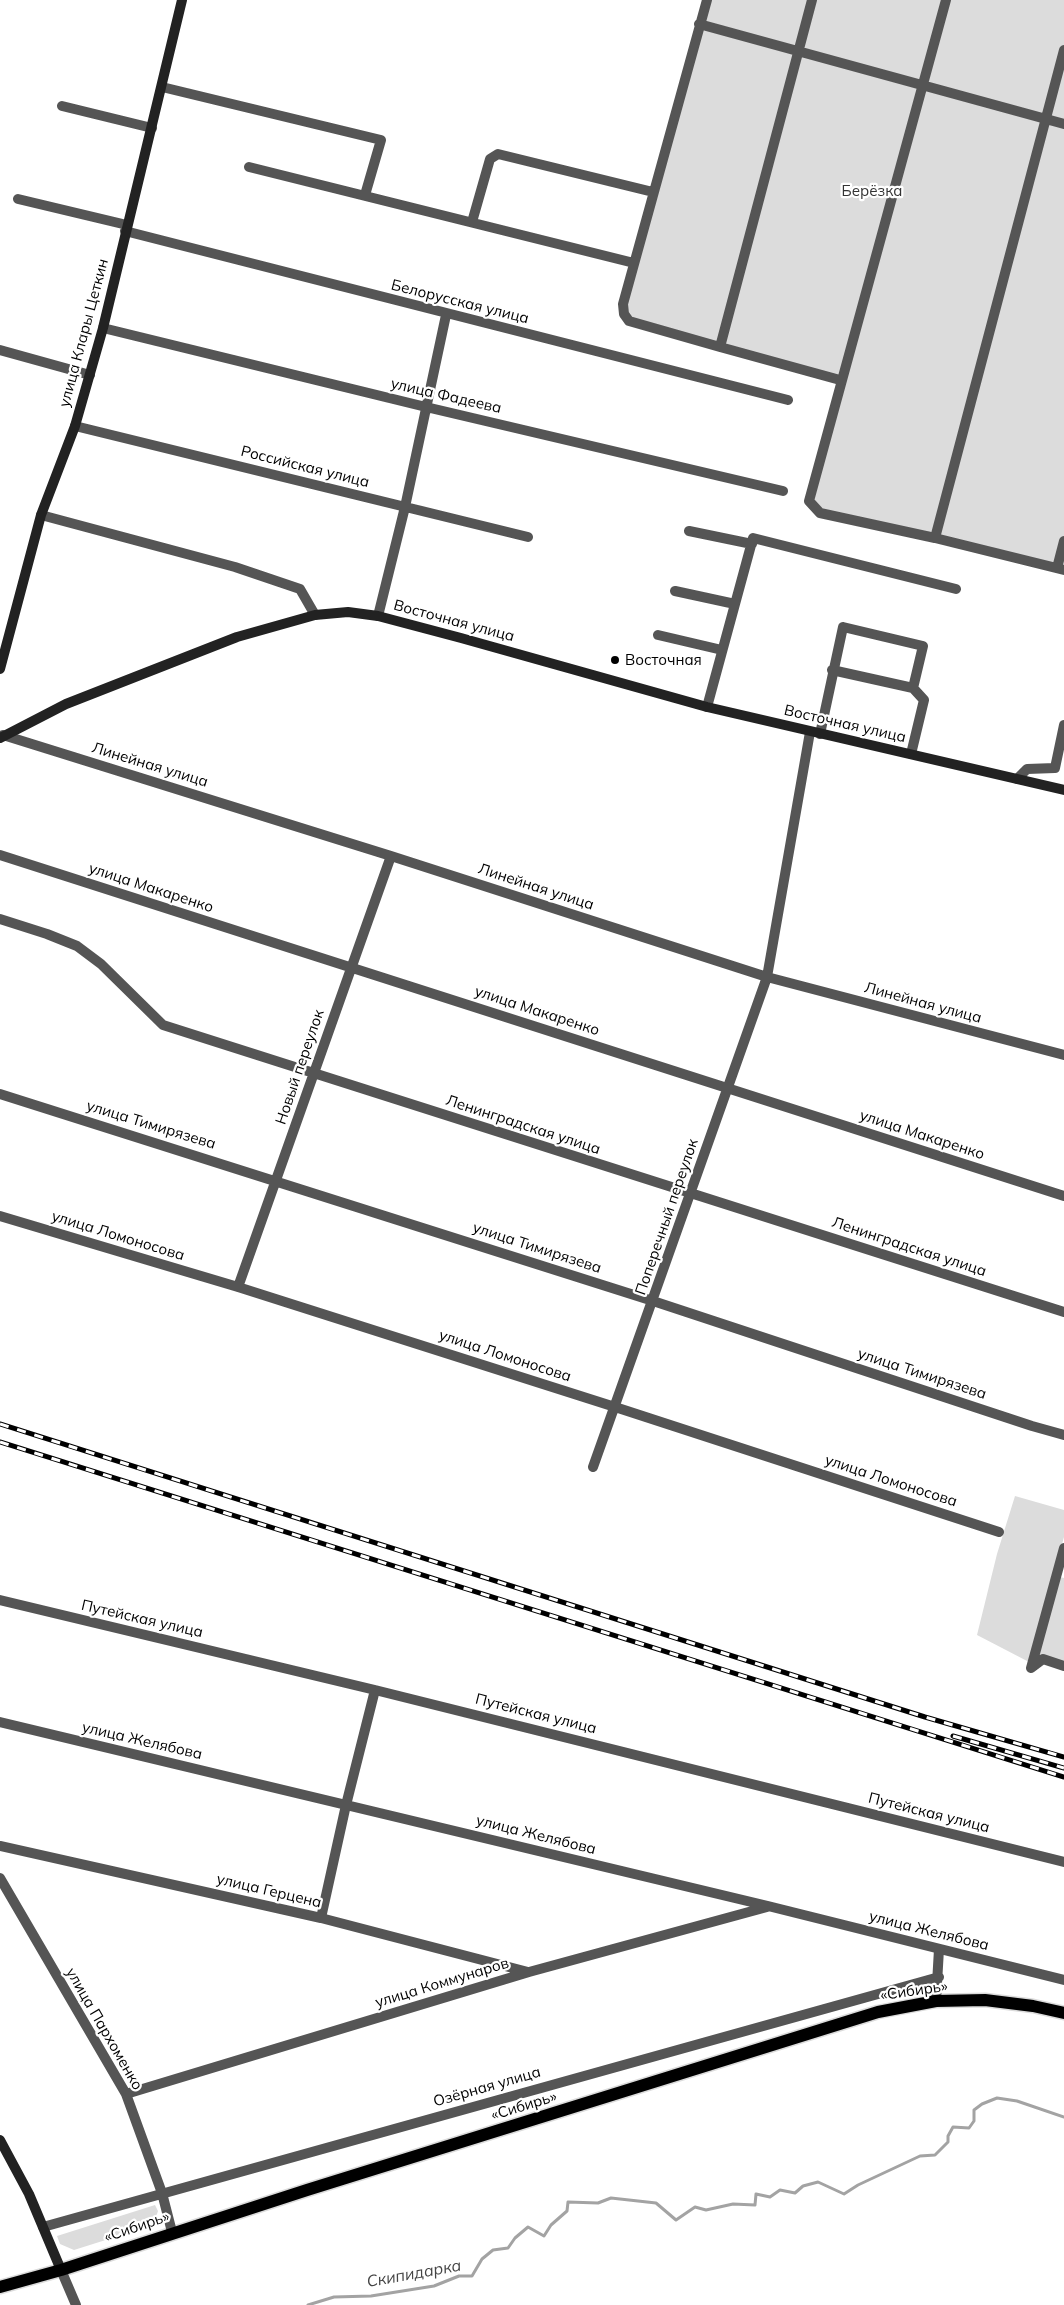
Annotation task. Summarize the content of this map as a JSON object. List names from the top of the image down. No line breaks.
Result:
{"streets":{"main road":["«Сибирь»"],"street":["Белорусская улица","улица Клары Цеткин","улица Фадеева","Российская улица","Восточная улица","Линейная улица","улица Макаренко","Новый переулок","улица Тимирязева","Ленинградская улица","Поперечный переулок","улица Ломоносова","Путейская улица","улица Желябова","улица Герцена","улица Коммунаров","улица Пархоменко","Озёрная улица"]},"crossings":[["Белорусская улица","улица Клары Цеткин"],["улица Клары Цеткин","улица Фадеева"],["улица Клары Цеткин","Российская улица"],["Восточная улица","Линейная улица"],["Восточная улица","Поперечный переулок"],["Линейная улица","Новый переулок"],["Линейная улица","Поперечный переулок"],["улица Макаренко","Новый переулок"],["улица Макаренко","Поперечный переулок"],["Новый переулок","улица Тимирязева"],["Новый переулок","Ленинградская улица"],["Новый переулок","улица Ломоносова"],["улица Тимирязева","Поперечный переулок"],["Ленинградская улица","Поперечный переулок"],["Поперечный переулок","улица Ломоносова"],["улица Желябова","улица Коммунаров"],["улица Герцена","улица Коммунаров"],["улица Коммунаров","улица Пархоменко"],["«Сибирь»","улица Пархоменко"],["улица Пархоменко","Озёрная улица"]],"water":["Скипидарка"],"parks":["Берёзка"],"places":["Восточная"]}
